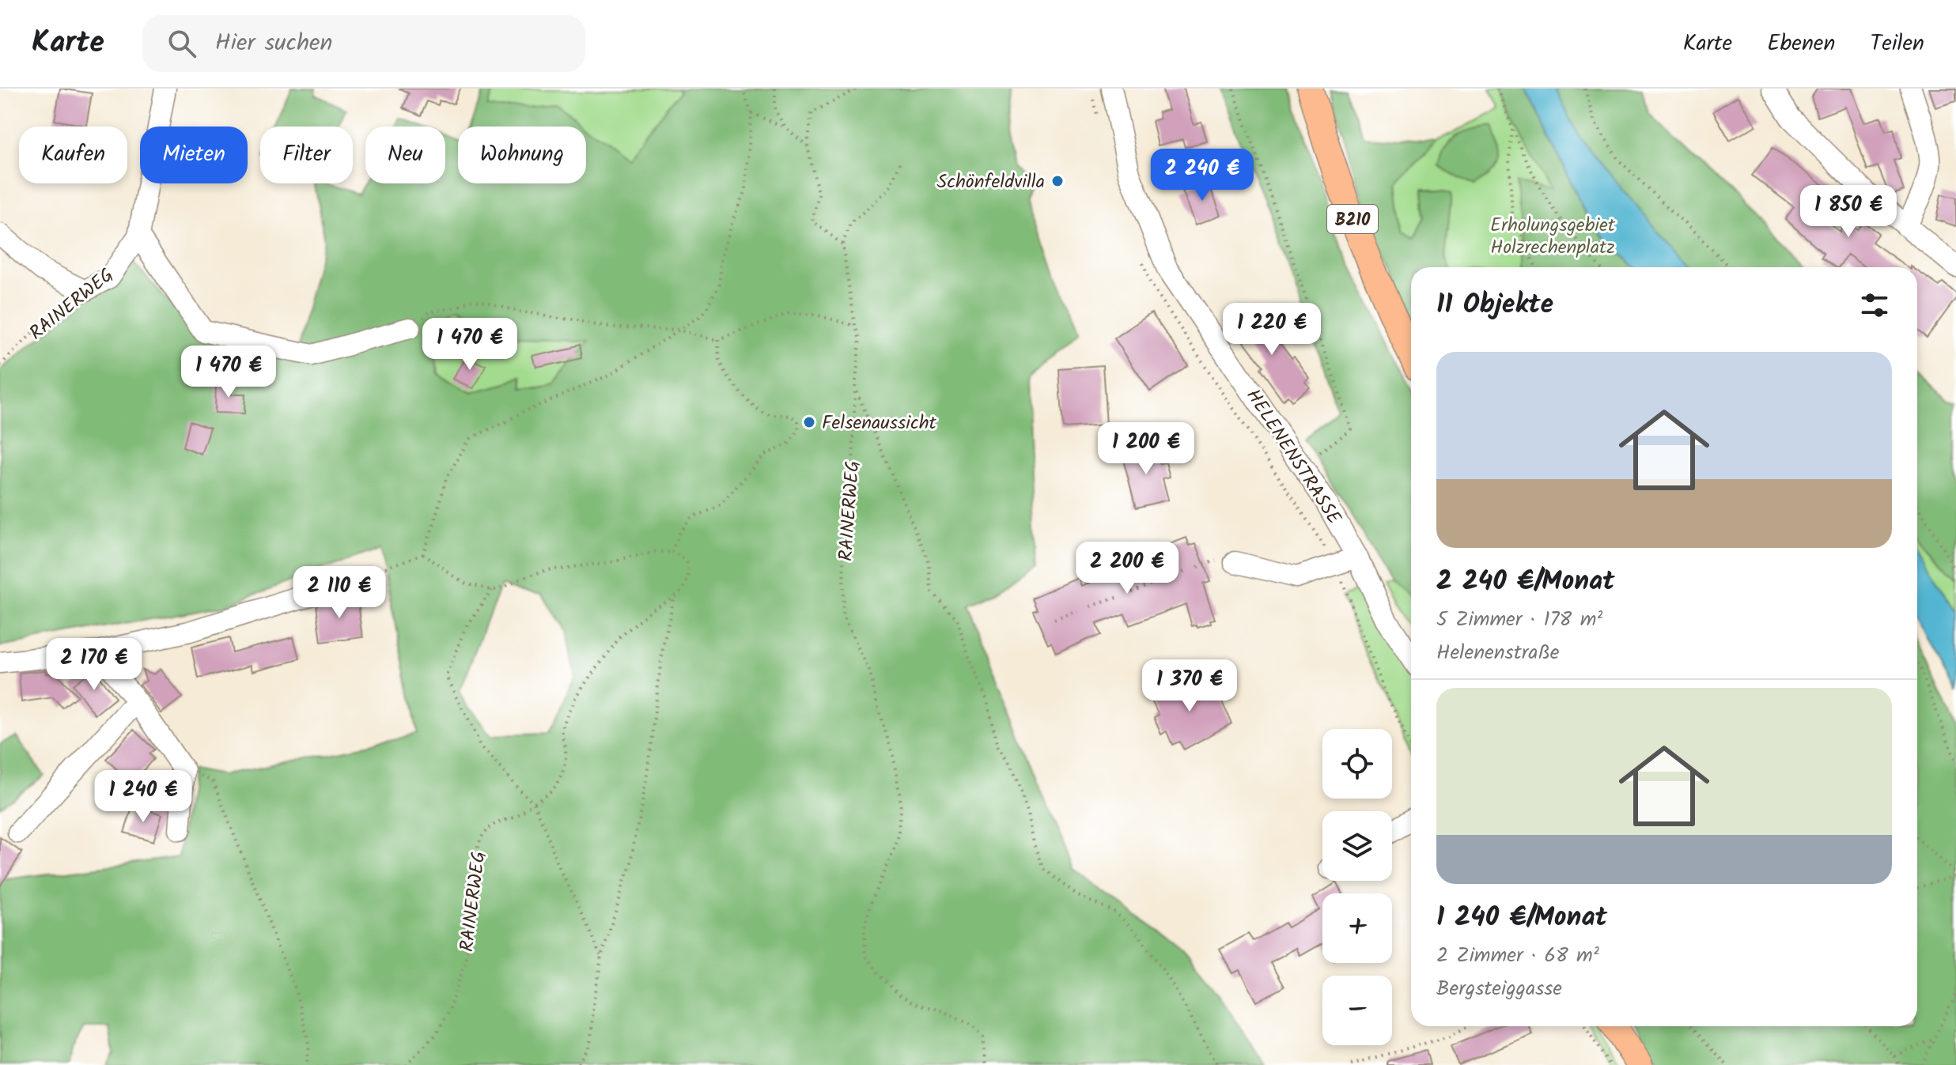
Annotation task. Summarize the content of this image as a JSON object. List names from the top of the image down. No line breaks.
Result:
{"streets":{"main road":["B210"],"street":["RAINERWEG","HELENENSTRASSE"]},"parks":["Erholungsgebiet Holzrechenplatz"],"places":["Schönfeldvilla","Felsenaussicht"],"page":{"header":"Karte","search":"Hier suchen","nav":["Karte","Ebenen","Teilen"],"chip":["Kaufen","Mieten","Filter","Neu","Wohnung"],"price":["2 240 €","1 850 €","1 220 €","1 470 €","1 470 €","1 200 €","2 200 €","2 110 €","2 170 €","1 370 €","1 240 €"],"heading":"11 Objekte","list":[{"name":"2 240 €/Monat","note":"5 Zimmer · 178 m² · Helenenstraße"},{"name":"1 240 €/Monat","note":"2 Zimmer · 68 m² · Bergsteiggasse"}],"map_buttons":["+","−"]}}
